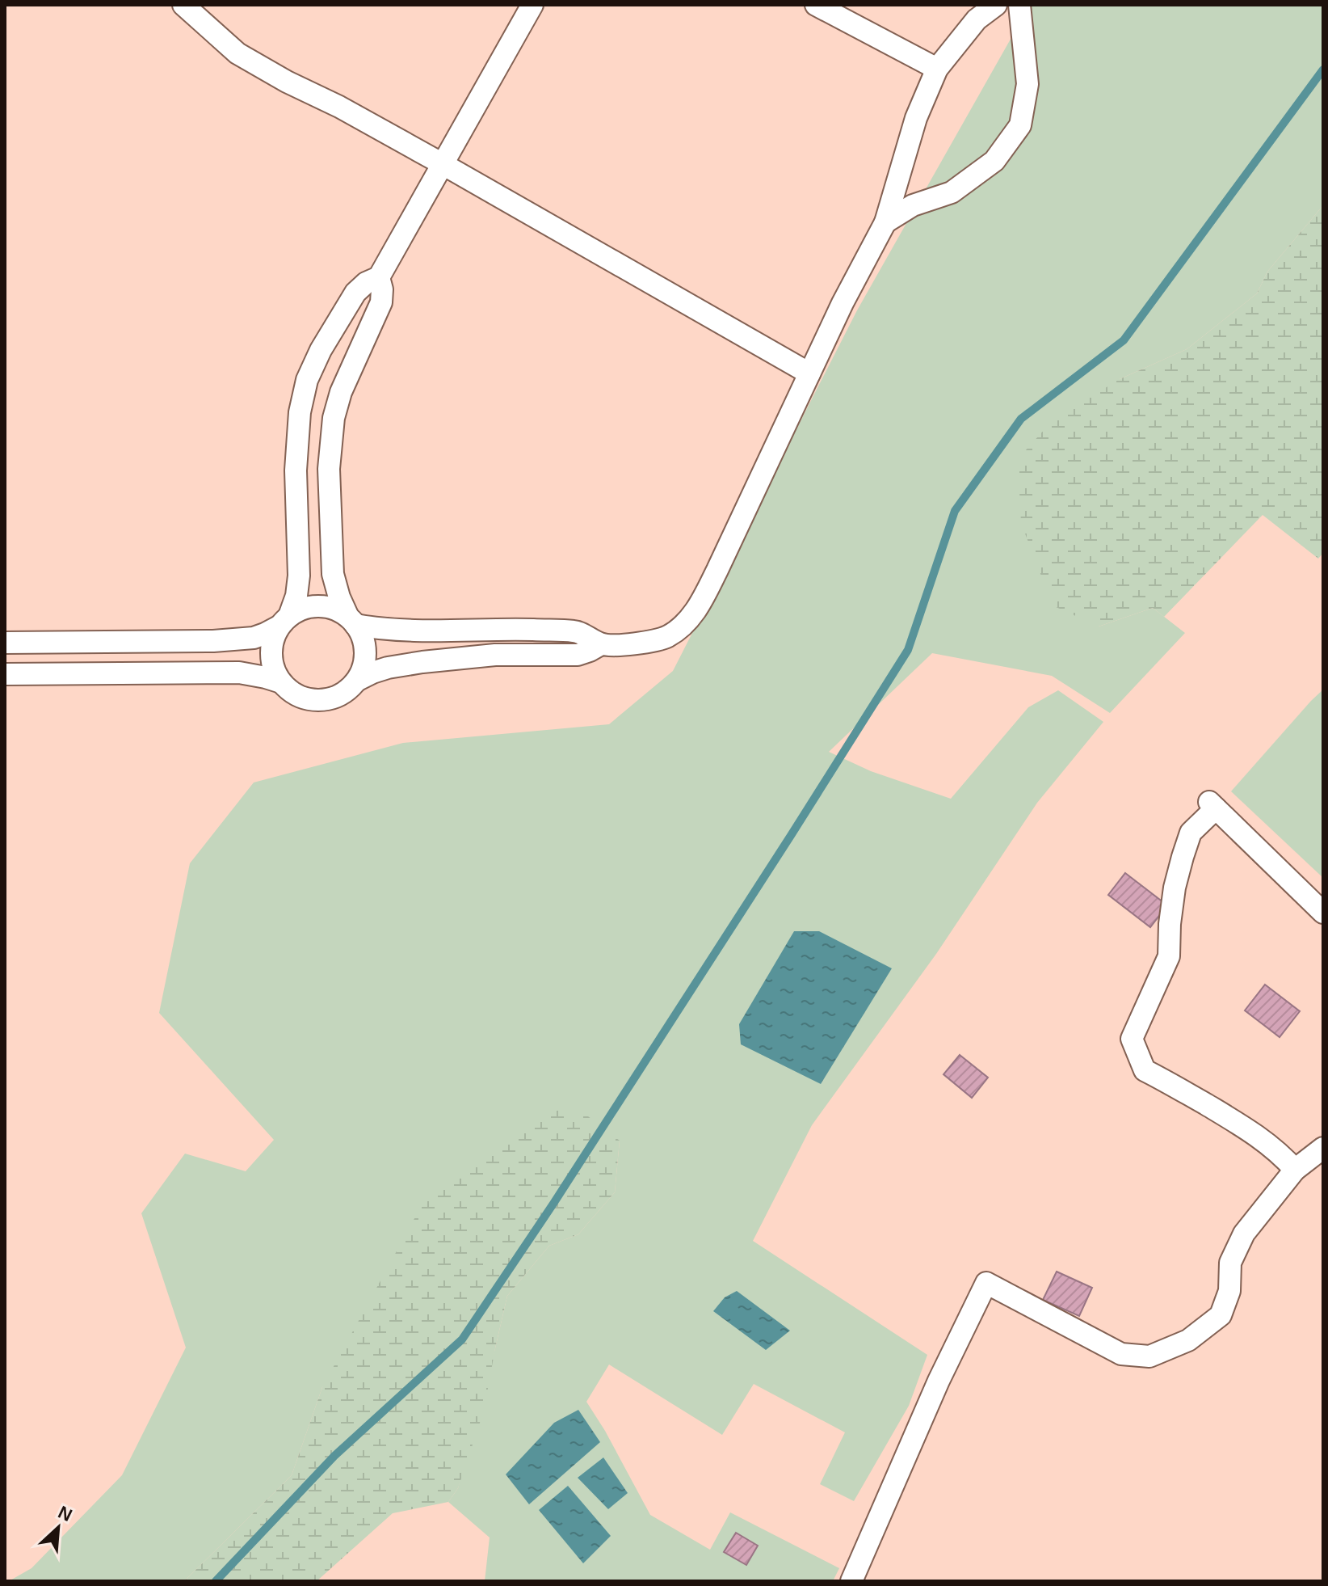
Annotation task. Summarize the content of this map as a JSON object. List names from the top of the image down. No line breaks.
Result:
{"north":"top right"}
